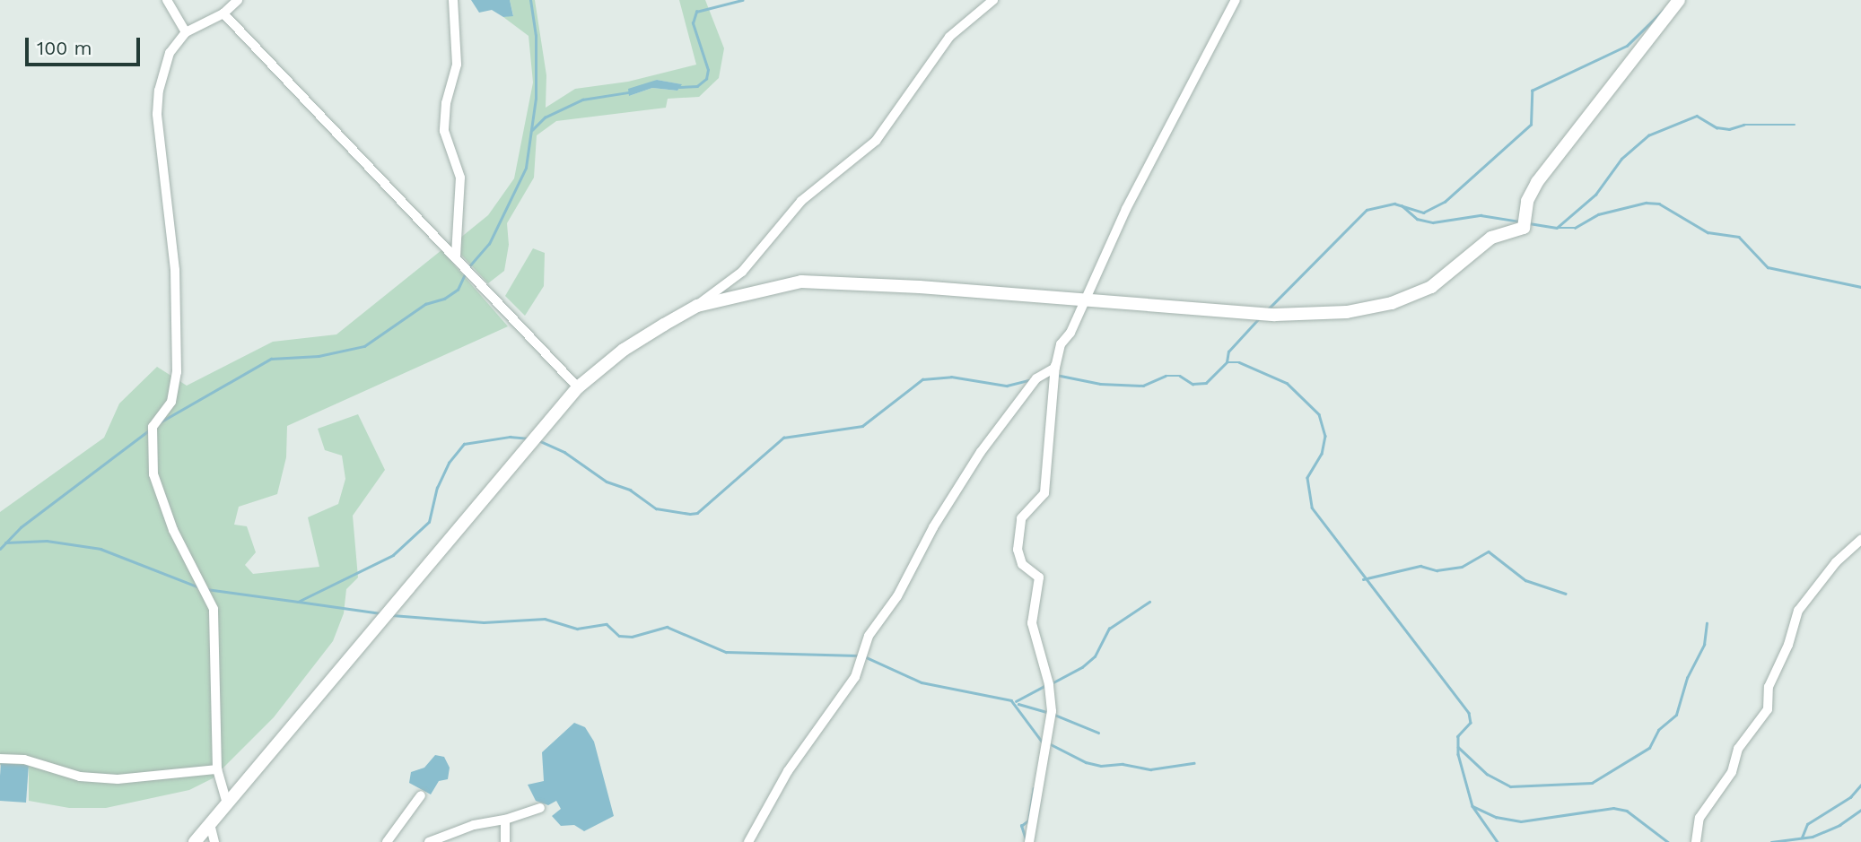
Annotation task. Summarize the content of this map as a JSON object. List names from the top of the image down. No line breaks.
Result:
{"scale_bar":"100 m"}
